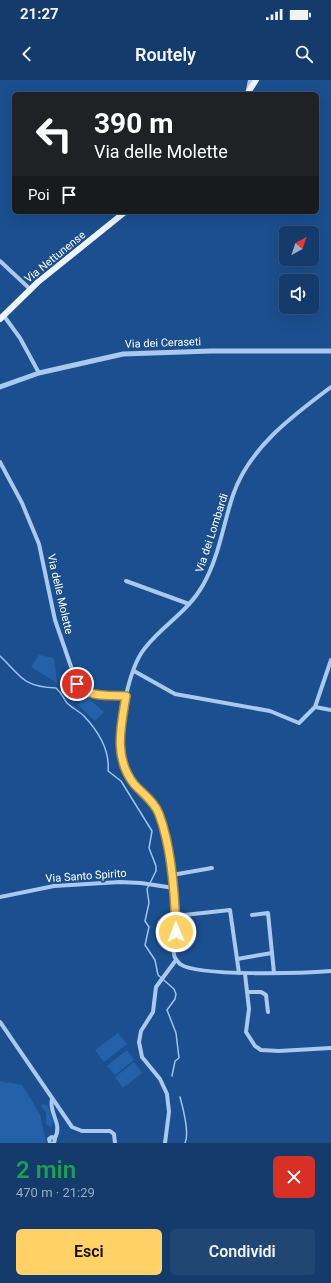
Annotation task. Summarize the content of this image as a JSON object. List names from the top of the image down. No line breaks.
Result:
{"streets":{"main road":["Via Nettunense"],"street":["Via dei Ceraseti","Via dei Lombardi","Via delle Molette","Via Santo Spirito"]},"crossings":[["Via dei Lombardi","Via delle Molette"],["Via dei Lombardi","Via Santo Spirito"]],"north":"top right","page":{"status":"21:27","header":"Routely","turn":["390 m","Via delle Molette"],"then":"Poi","heading":["2 min","470 m · 21:29"],"buttons":["Esci","Condividi"]}}
